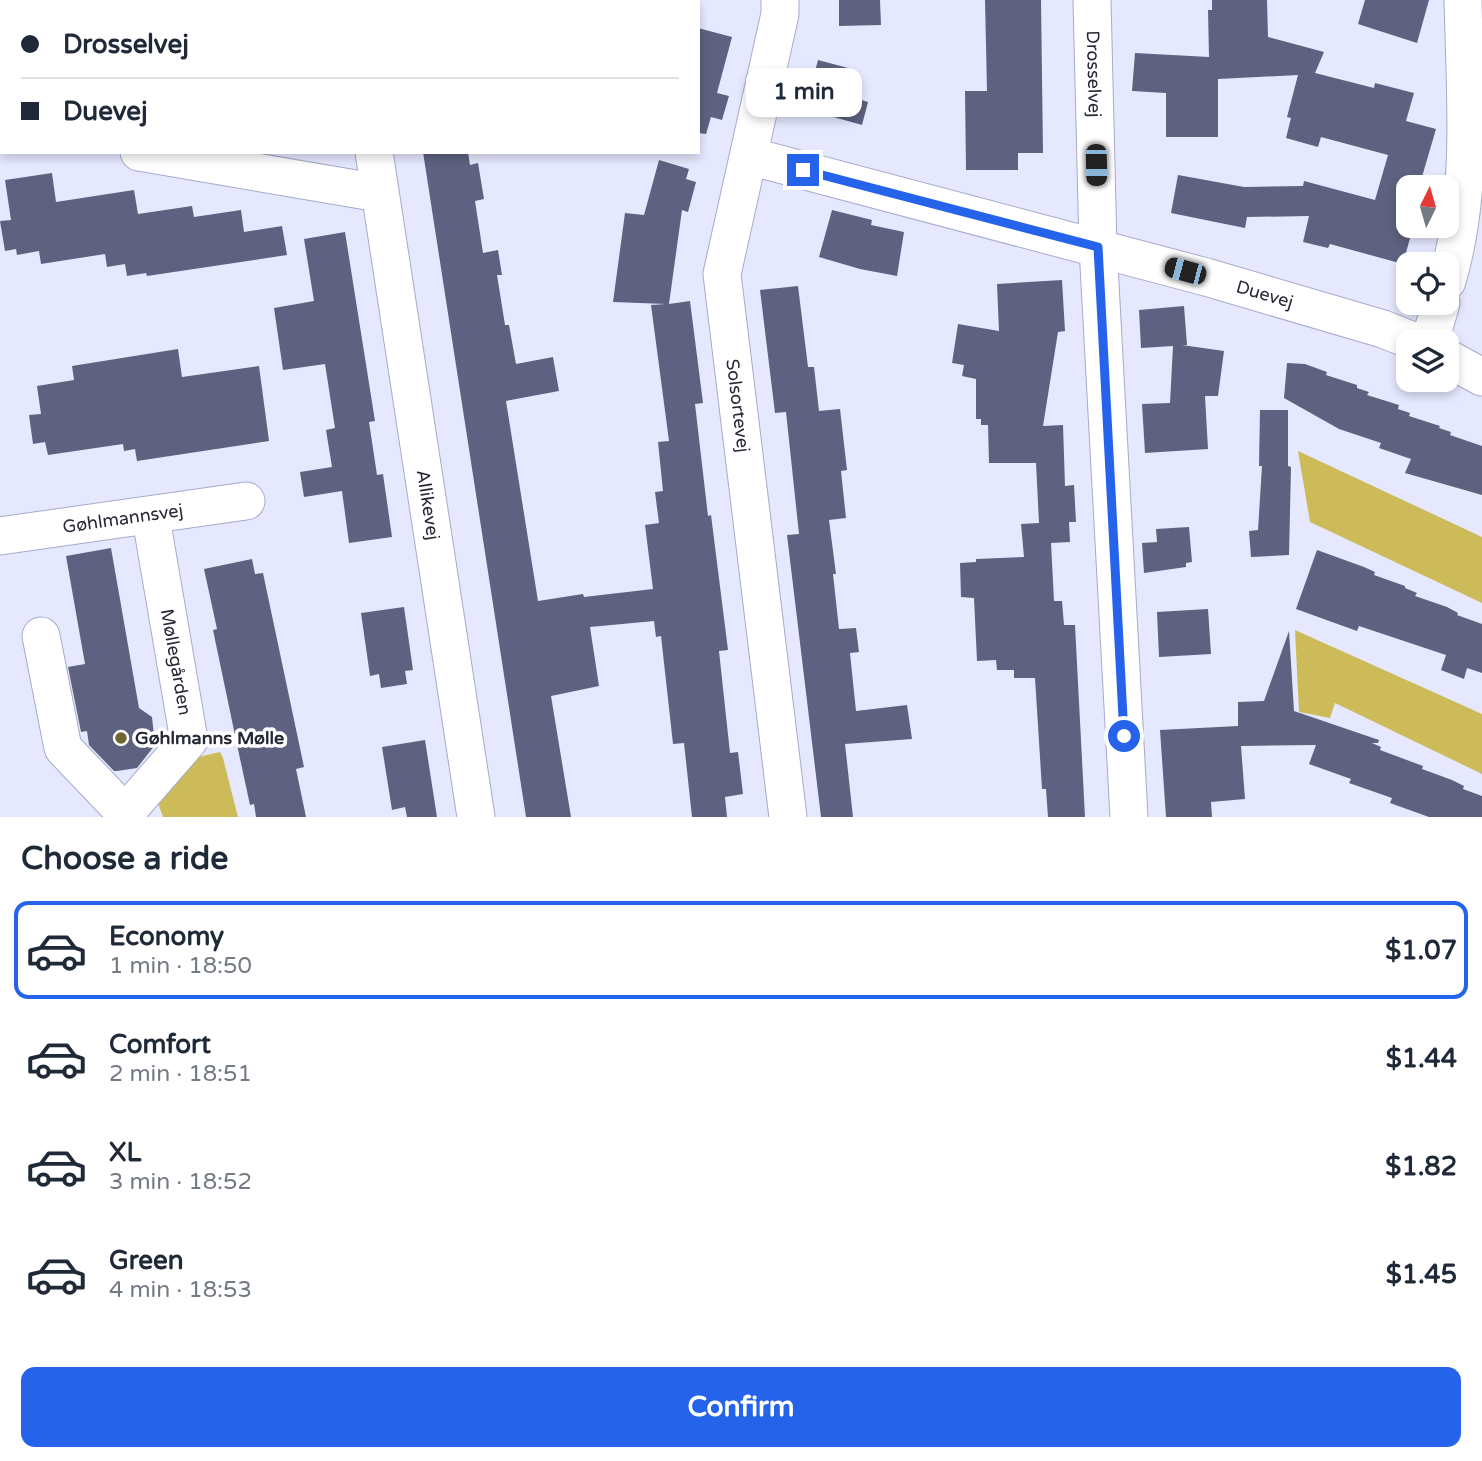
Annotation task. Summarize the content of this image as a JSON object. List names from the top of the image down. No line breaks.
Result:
{"streets":{"street":["Drosselvej","Duevej","Solsortevej","Allikevej","Gøhlmannsvej","Møllegården"]},"crossings":[["Drosselvej","Duevej"],["Duevej","Solsortevej"]],"places":["Gøhlmanns Mølle"],"north":"top","page":{"banner":["Drosselvej","Duevej"],"bubble":"1 min","heading":"Choose a ride","list":[{"name":"Economy","note":"1 min · 18:50","value":"$1.07"},{"name":"Comfort","note":"2 min · 18:51","value":"$1.44"},{"name":"XL","note":"3 min · 18:52","value":"$1.82"},{"name":"Green","note":"4 min · 18:53","value":"$1.45"}],"buttons":"Confirm"}}
